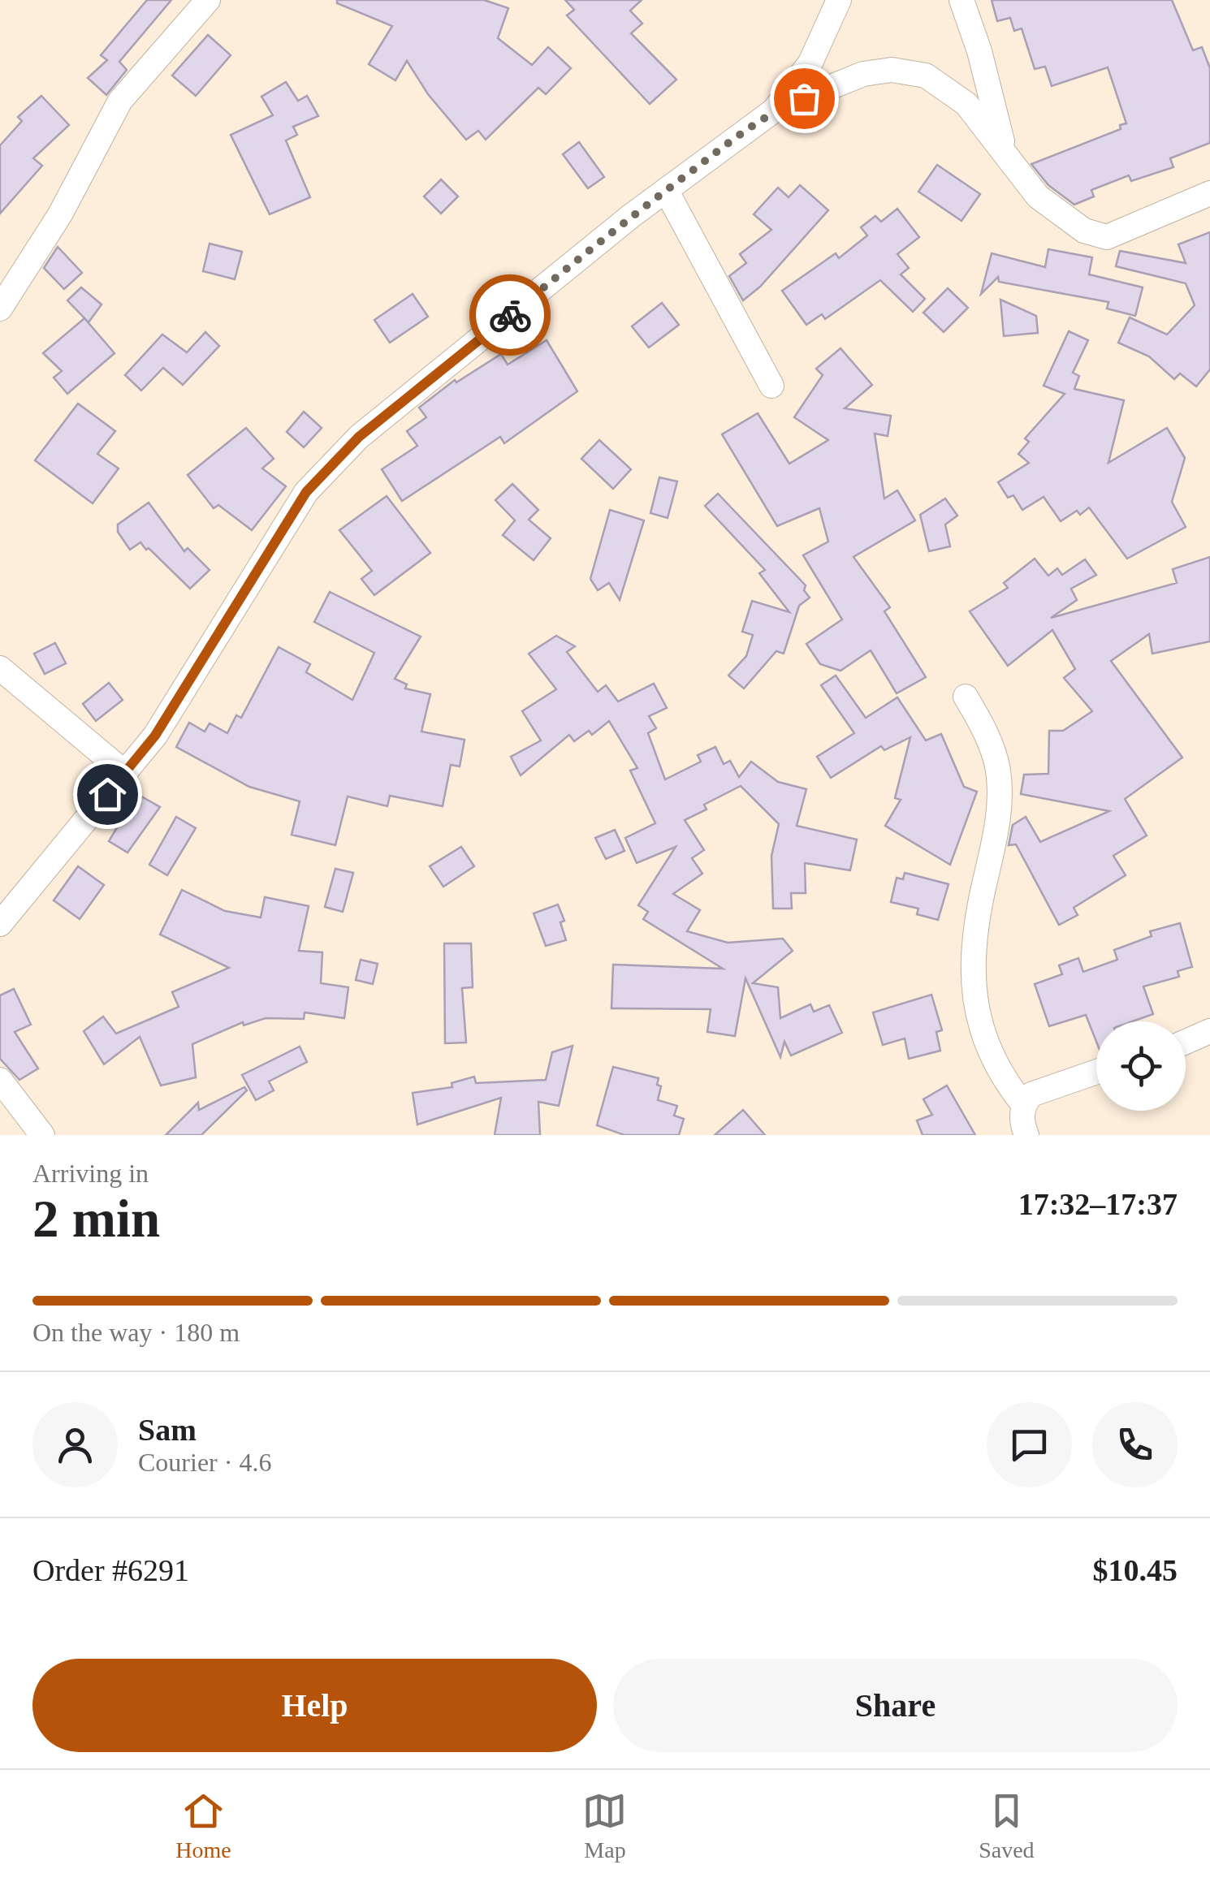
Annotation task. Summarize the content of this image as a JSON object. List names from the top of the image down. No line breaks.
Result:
{"page":{"heading":["2 min","Arriving in","17:32–17:37"],"panel":["Sam","Courier · 4.6","Order #6291","$10.45"],"bar":"On the way · 180 m","buttons":["Help","Share"],"tabs":["Home","Map","Saved"]}}
